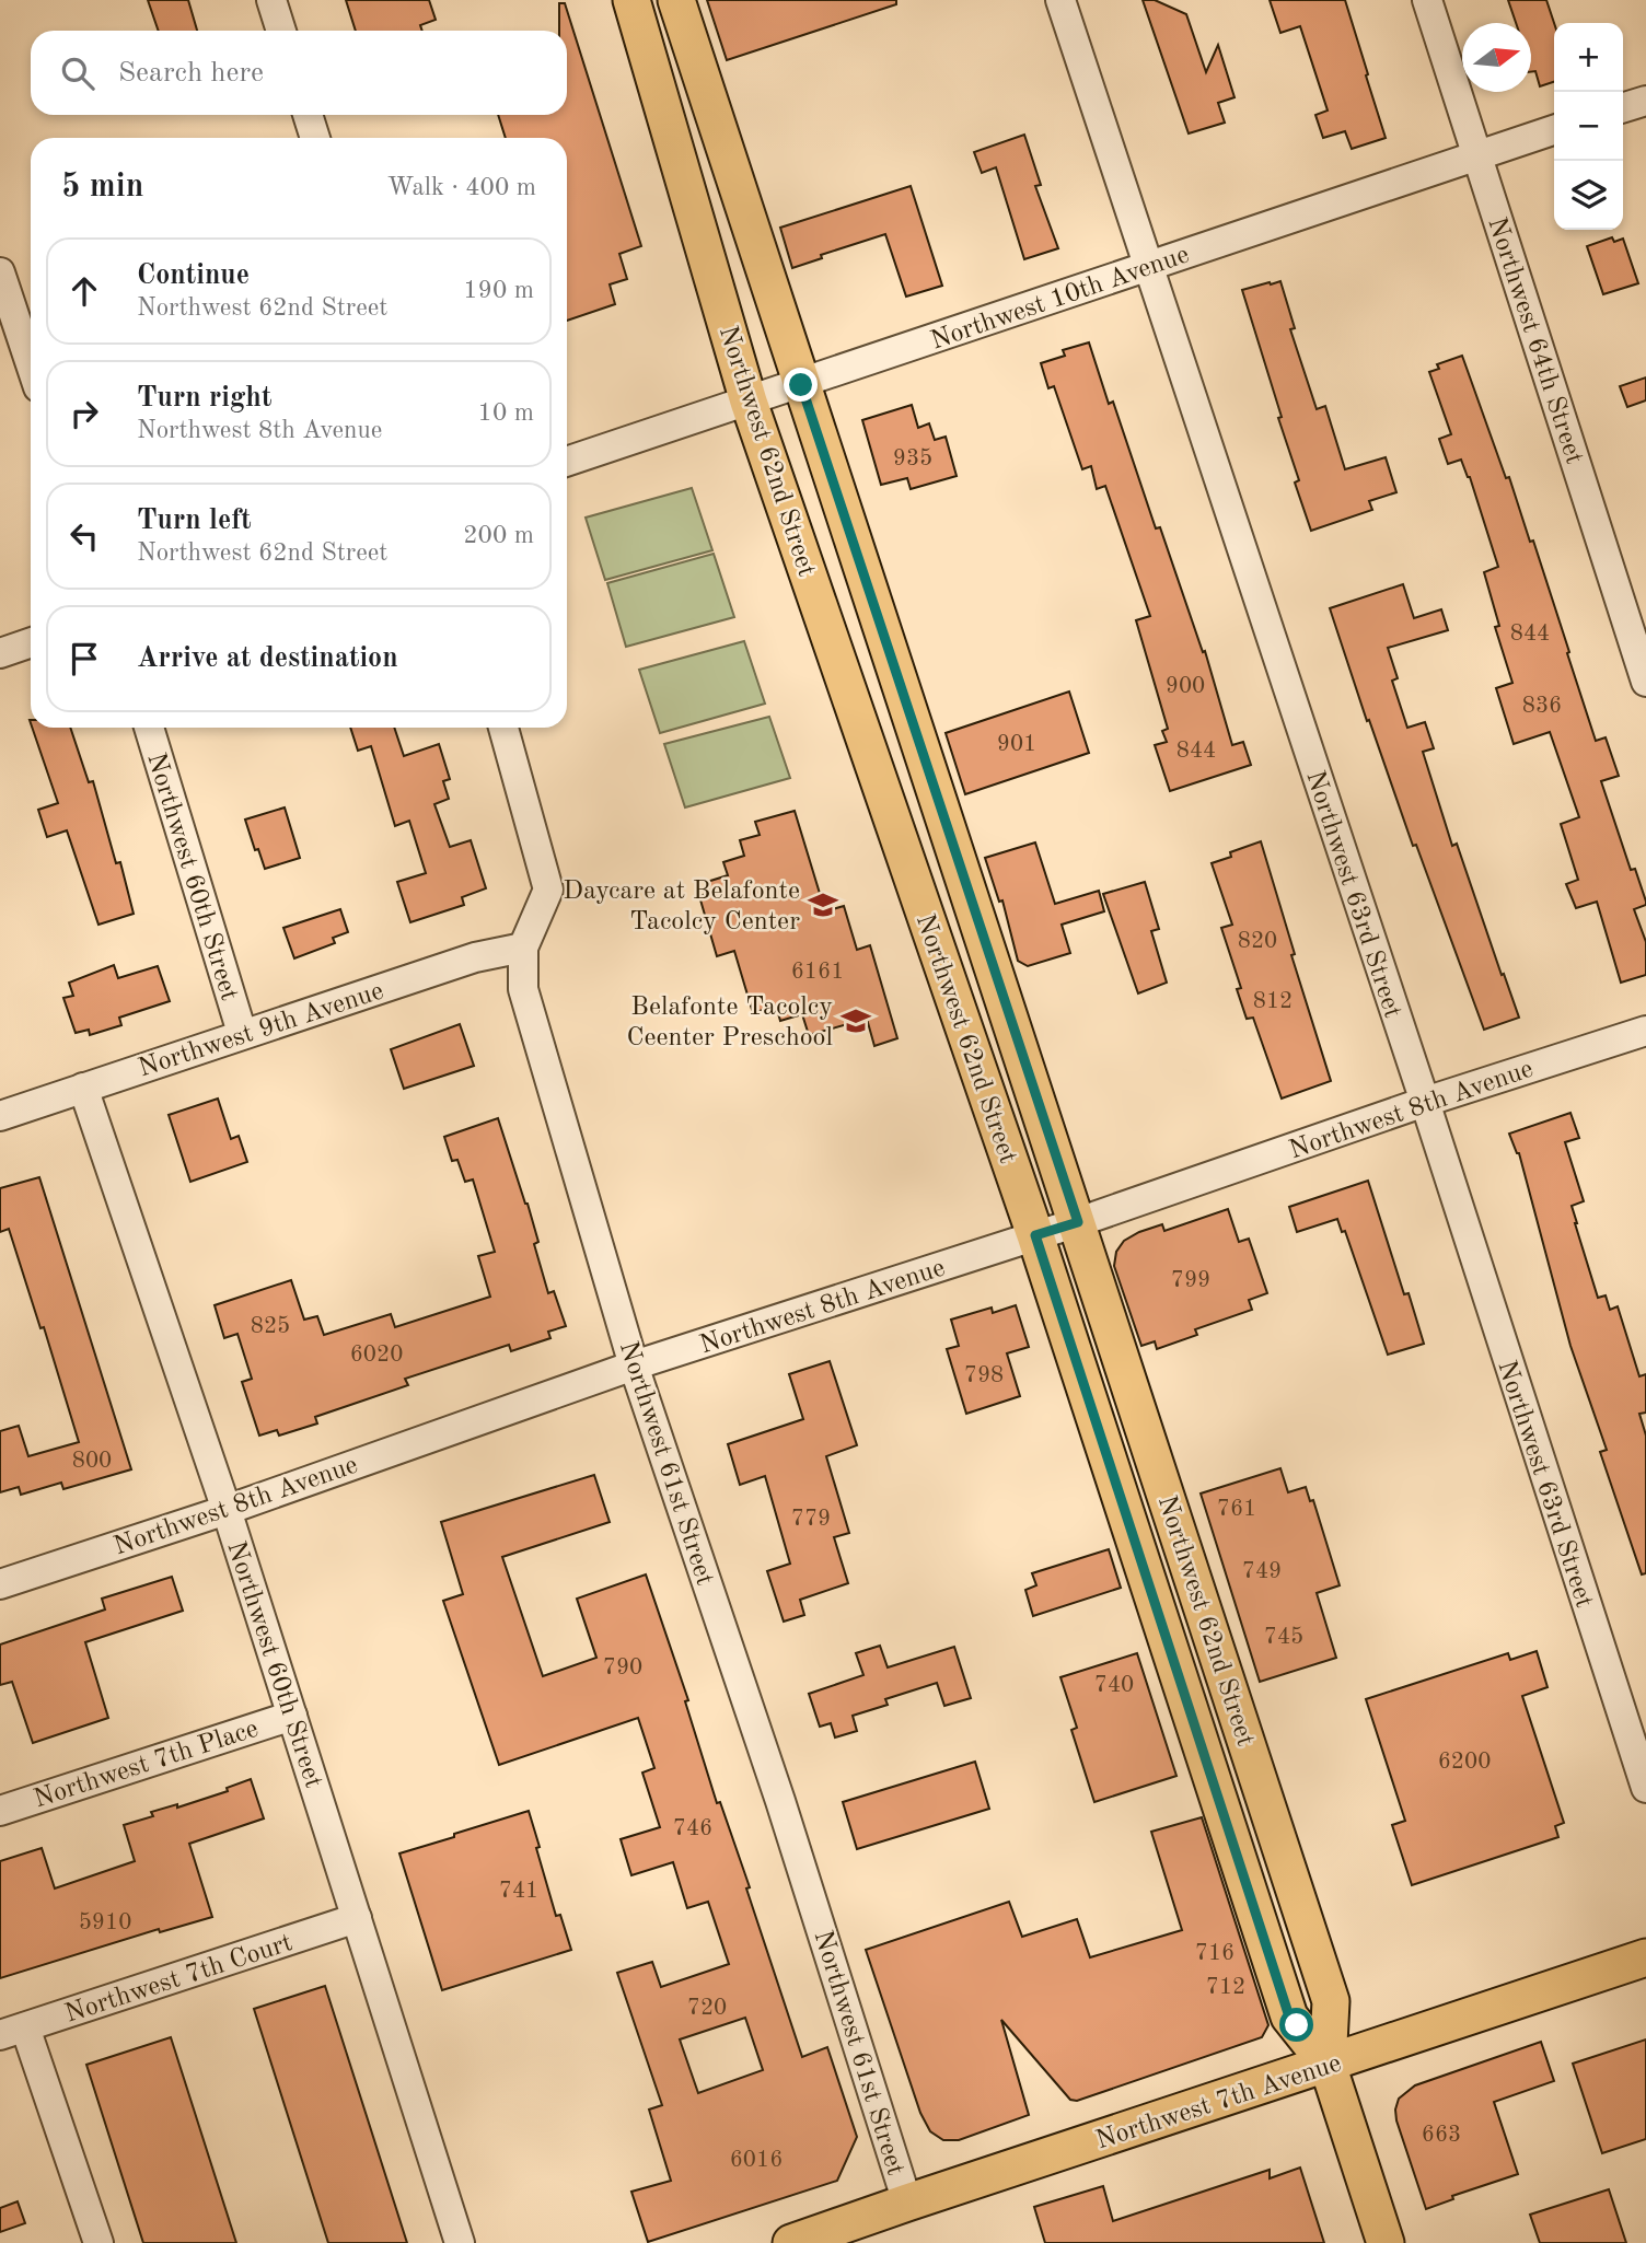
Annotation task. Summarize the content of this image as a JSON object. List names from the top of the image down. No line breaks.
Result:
{"streets":{"main road":["Northwest 62nd Street","Northwest 7th Avenue"],"street":["Northwest 10th Avenue","Northwest 64th Street","Northwest 60th Street","Northwest 63rd Street","Northwest 9th Avenue","Northwest 8th Avenue","Northwest 61st Street","Northwest 7th Place","Northwest 7th Court"]},"crossings":[["Northwest 10th Avenue","Northwest 64th Street"],["Northwest 10th Avenue","Northwest 62nd Street"],["Northwest 10th Avenue","Northwest 63rd Street"],["Northwest 62nd Street","Northwest 8th Avenue"],["Northwest 62nd Street","Northwest 7th Avenue"],["Northwest 60th Street","Northwest 9th Avenue"],["Northwest 60th Street","Northwest 8th Avenue"],["Northwest 60th Street","Northwest 7th Place"],["Northwest 60th Street","Northwest 7th Court"],["Northwest 63rd Street","Northwest 8th Avenue"],["Northwest 9th Avenue","Northwest 61st Street"],["Northwest 8th Avenue","Northwest 61st Street"],["Northwest 61st Street","Northwest 7th Avenue"]],"places":{"school or university":["Daycare at Belafonte Tacolcy Center","Belafonte Tacolcy Ceenter Preschool"]},"house_numbers":["935","844","900","836","901","844","820","6161","812","799","825","6020","798","800","761","779","749","745","790","740","6200","746","741","5910","716","712","720","663","6016"],"north":"right","page":{"map_buttons":["+","−"],"search":"Search here","heading":["5 min","Walk · 400 m"],"list":[["Continue","Northwest 62nd Street","190 m"],["Turn right","Northwest 8th Avenue","10 m"],["Turn left","Northwest 62nd Street","200 m"],"Arrive at destination"]}}
